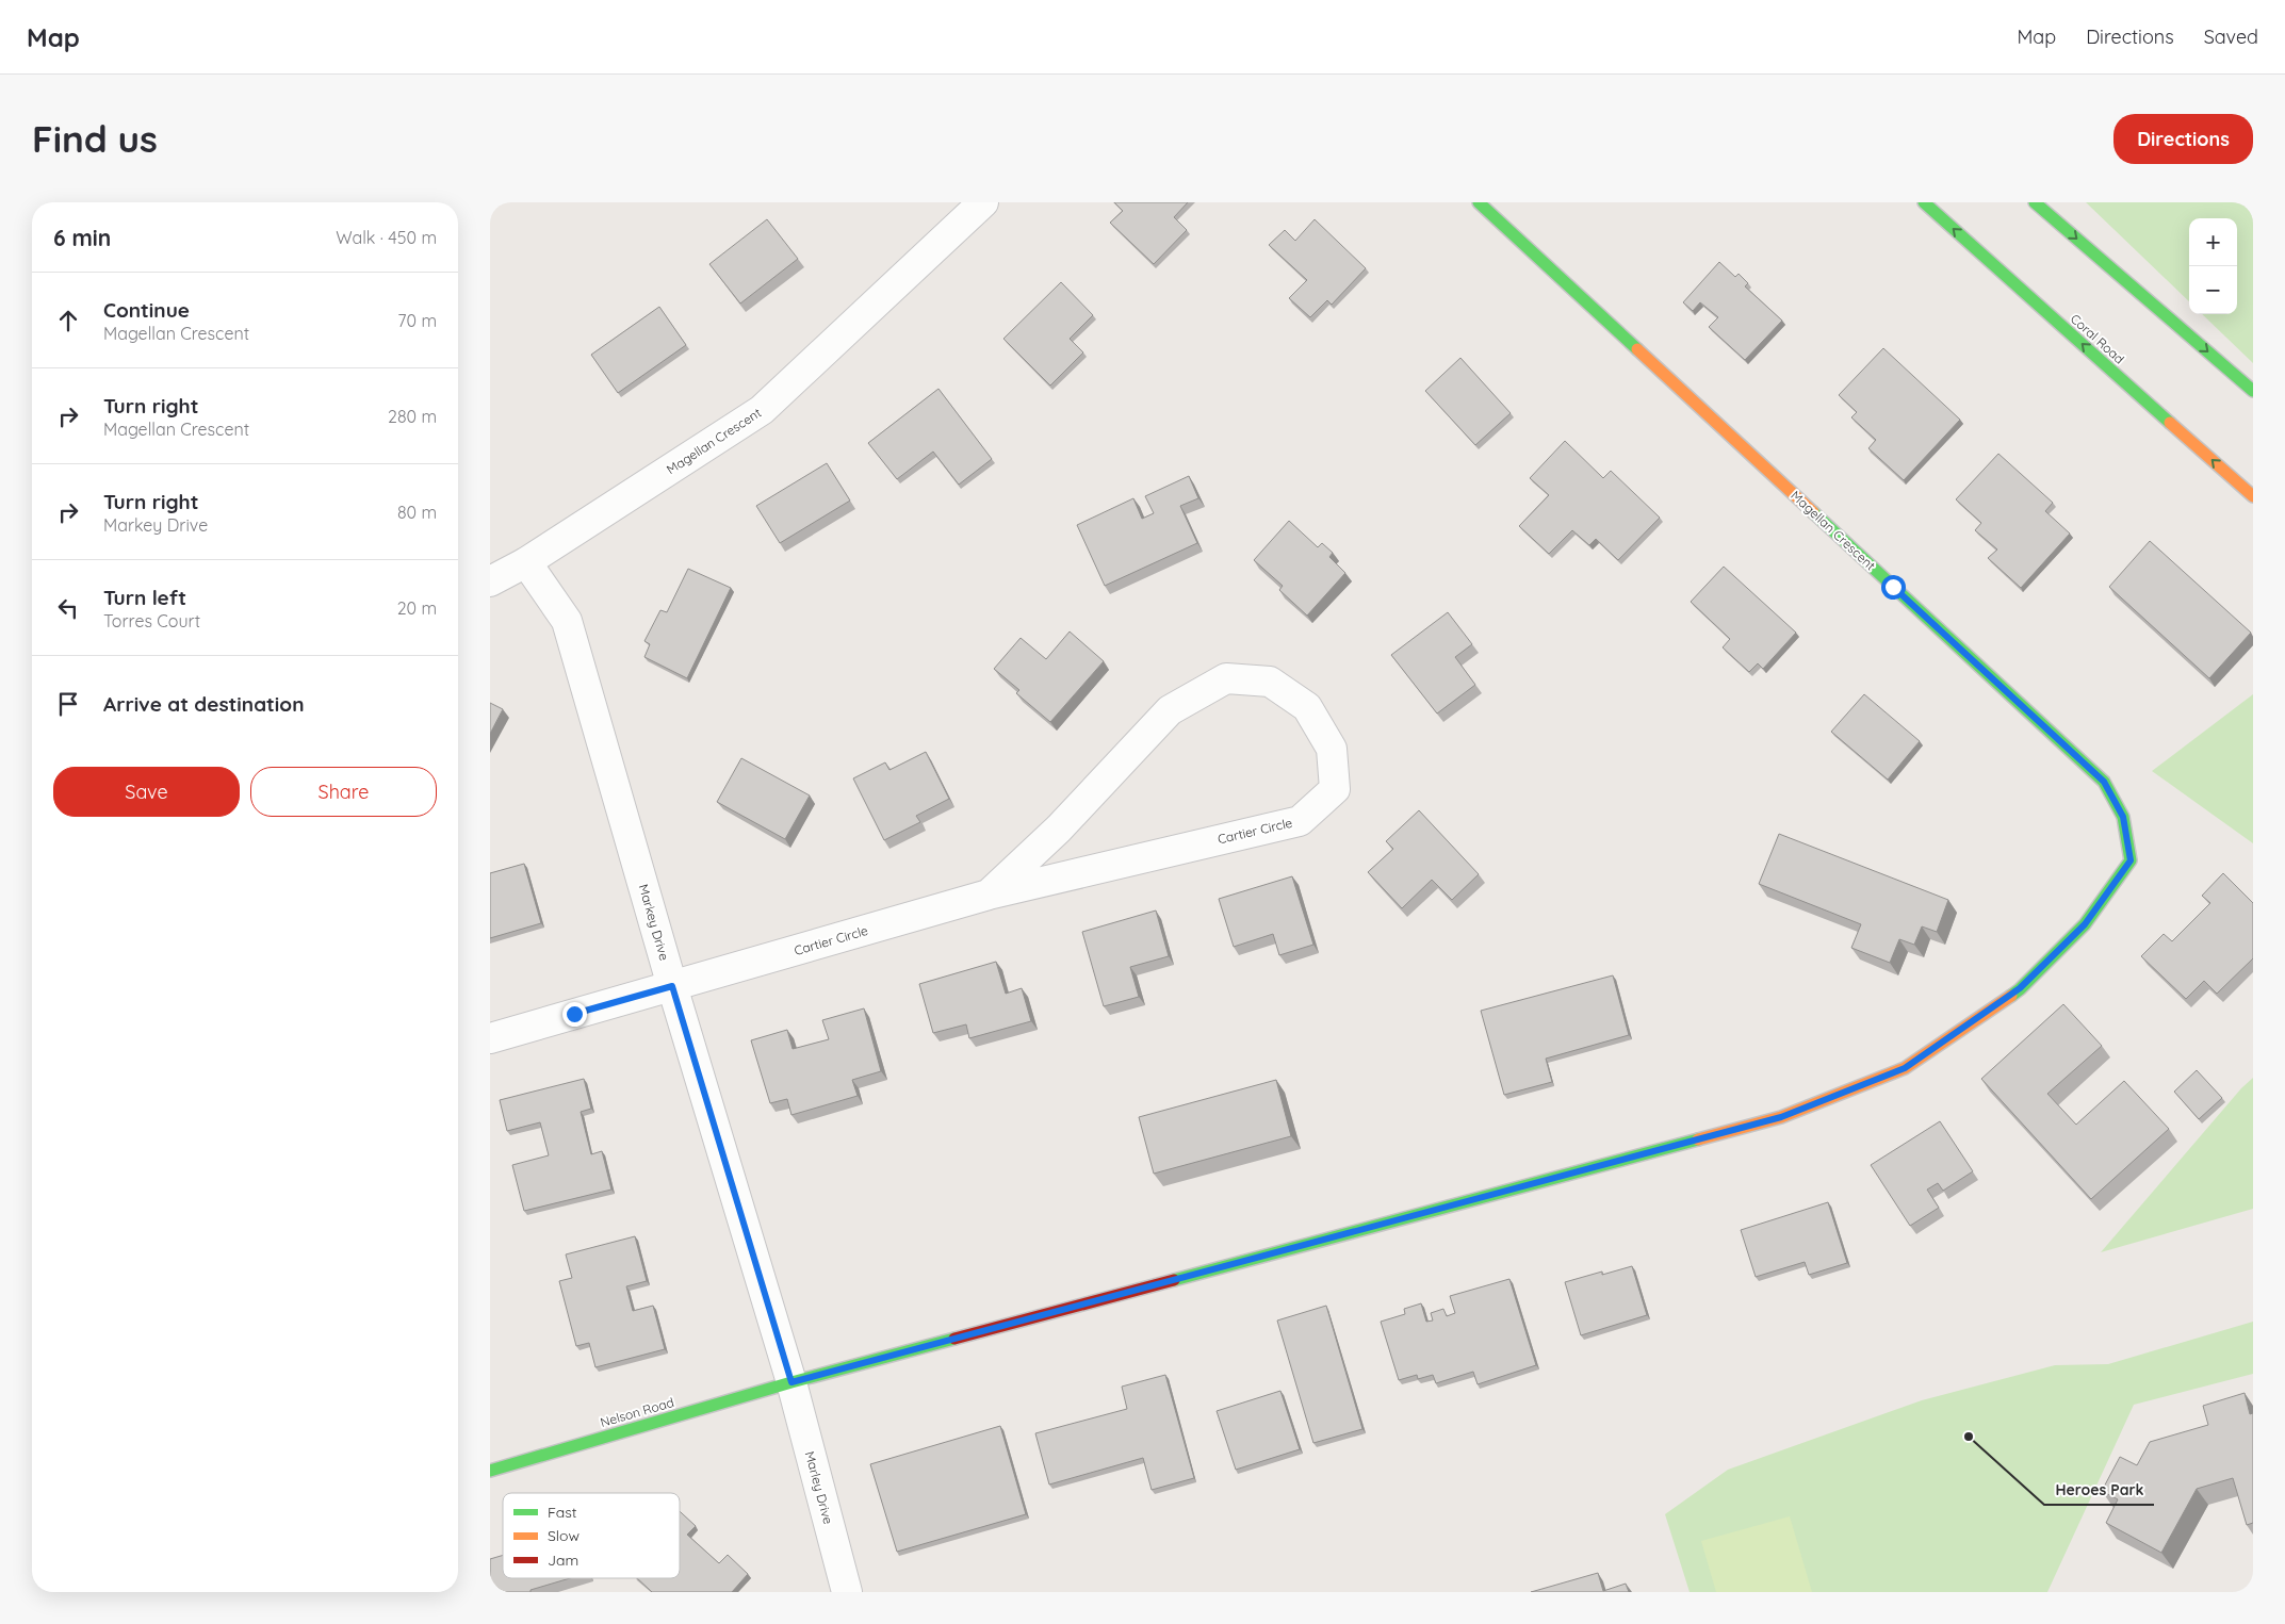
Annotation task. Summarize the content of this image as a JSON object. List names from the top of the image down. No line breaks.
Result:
{"streets":{"street":["Coral Road","Magellan Crescent","Cartier Circle","Markey Drive","Nelson Road","Marley Drive"]},"crossings":[["Magellan Crescent","Markey Drive"],["Magellan Crescent","Nelson Road"],["Magellan Crescent","Marley Drive"],["Cartier Circle","Markey Drive"],["Markey Drive","Nelson Road"],["Markey Drive","Marley Drive"],["Nelson Road","Marley Drive"]],"places":["Heroes Park"],"legend":["Fast","Slow","Jam"],"page":{"header":"Map","nav":["Map","Directions","Saved"],"buttons":["Directions",["Save","Share"]],"title":"Find us","heading":["6 min","Walk · 450 m"],"map_buttons":["+","−"],"list":[["Continue","Magellan Crescent","70 m"],["Turn right","Magellan Crescent","280 m"],["Turn right","Markey Drive","80 m"],["Turn left","Torres Court","20 m"],"Arrive at destination"]}}
